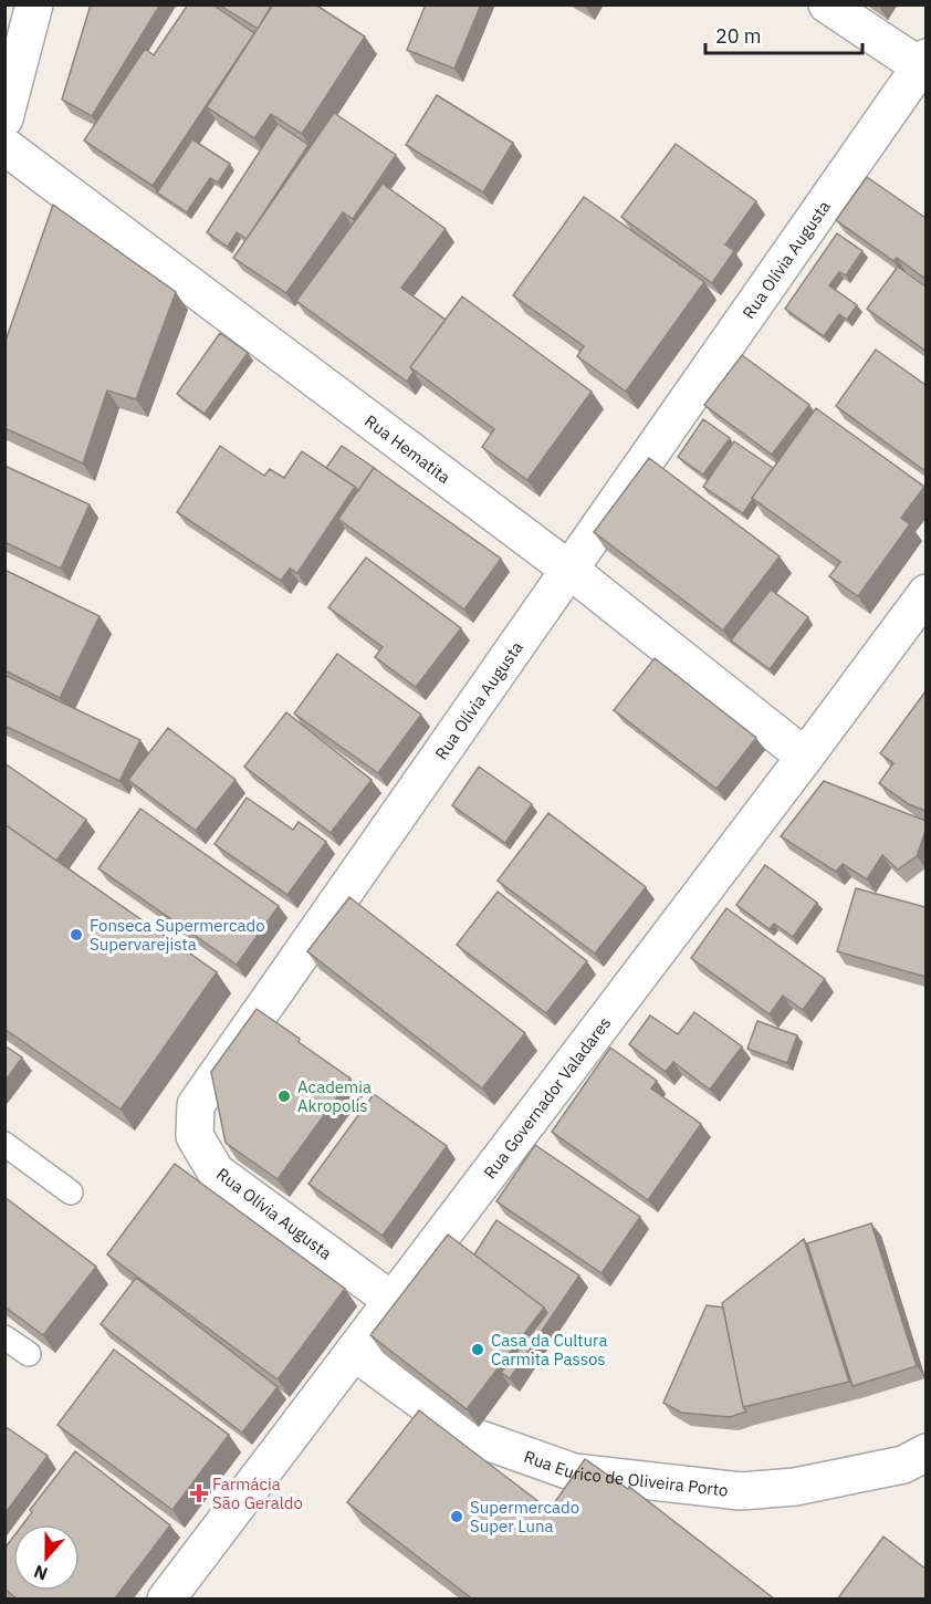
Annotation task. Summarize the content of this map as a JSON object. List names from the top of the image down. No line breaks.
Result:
{"streets":{"street":["Rua Olívia Augusta","Rua Hematita","Rua Governador Valadares","Rua Eurico de Oliveira Porto"]},"crossings":[["Rua Olívia Augusta","Rua Hematita"],["Rua Olívia Augusta","Rua Governador Valadares"],["Rua Hematita","Rua Governador Valadares"],["Rua Governador Valadares","Rua Eurico de Oliveira Porto"]],"places":{"other":["Fonseca Supermercado Supervarejista","Academia Akropolis","Casa da Cultura Carmita Passos","Supermercado Super Luna"],"health":["Farmácia São Geraldo"]},"scale_bar":"20 m","north":"bottom"}
